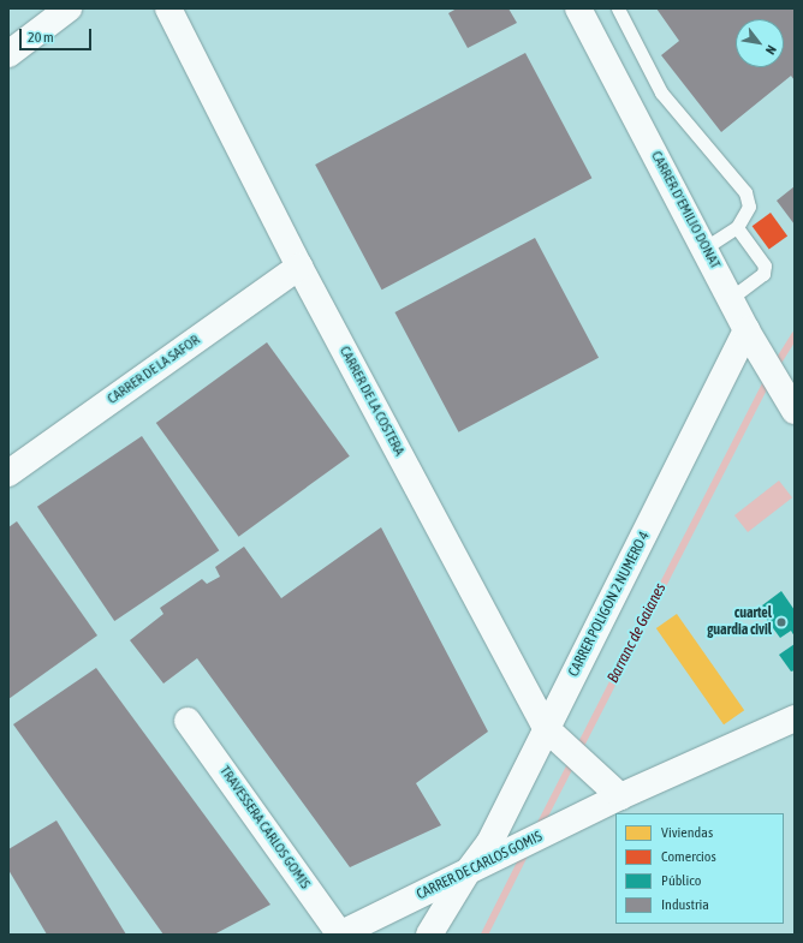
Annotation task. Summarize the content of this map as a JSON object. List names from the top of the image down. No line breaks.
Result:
{"streets":{"street":["CARRER D'EMILIO DONAT","CARRER DE LA SAFOR","CARRER DE LA COSTERA","CARRER POLIGON 2 NUMERO 4","TRAVESSERA CARLOS GOMIS","CARRER DE CARLOS GOMIS"]},"crossings":[["CARRER D'EMILIO DONAT","CARRER POLIGON 2 NUMERO 4"],["CARRER DE LA SAFOR","CARRER DE LA COSTERA"],["CARRER DE LA COSTERA","CARRER POLIGON 2 NUMERO 4"],["CARRER DE LA COSTERA","CARRER DE CARLOS GOMIS"],["CARRER POLIGON 2 NUMERO 4","CARRER DE CARLOS GOMIS"],["TRAVESSERA CARLOS GOMIS","CARRER DE CARLOS GOMIS"]],"water":["Barranc de Gaianes"],"places":["cuartel guardia civil"],"legend":["Viviendas","Comercios","Público","Industria"],"scale_bar":"20 m","north":"bottom right"}
